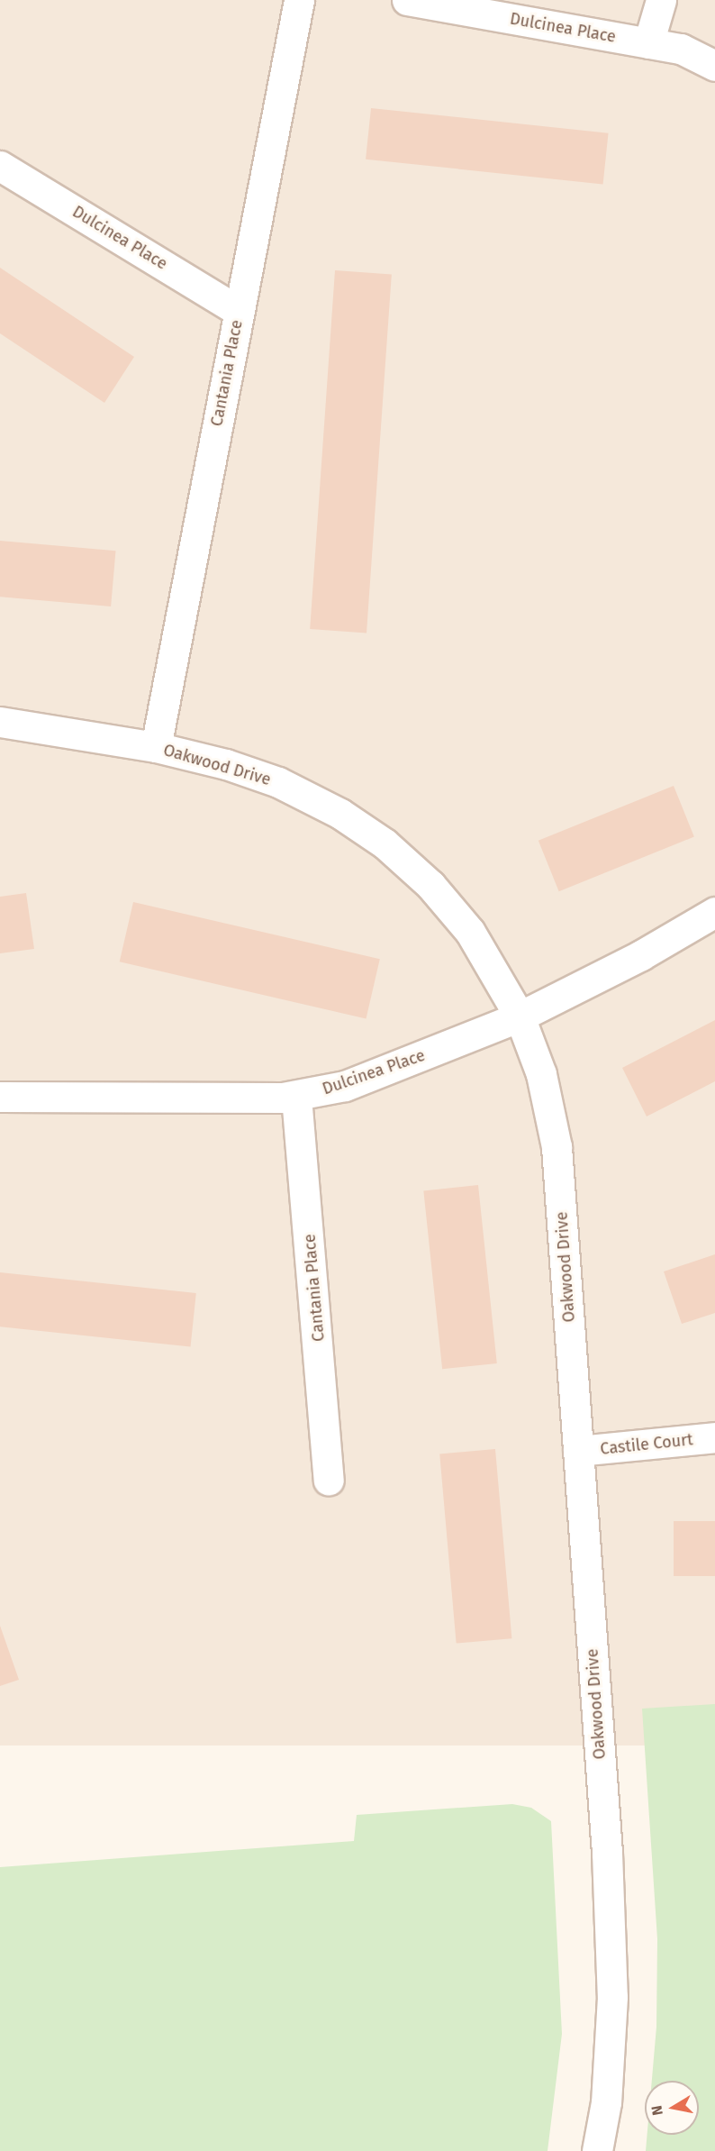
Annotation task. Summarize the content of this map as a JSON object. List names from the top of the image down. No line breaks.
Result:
{"streets":{"street":["Dulcinea Place","Cantania Place","Oakwood Drive","Castile Court"]},"crossings":[["Dulcinea Place","Cantania Place"],["Dulcinea Place","Oakwood Drive"],["Cantania Place","Oakwood Drive"],["Oakwood Drive","Castile Court"]],"north":"left"}
